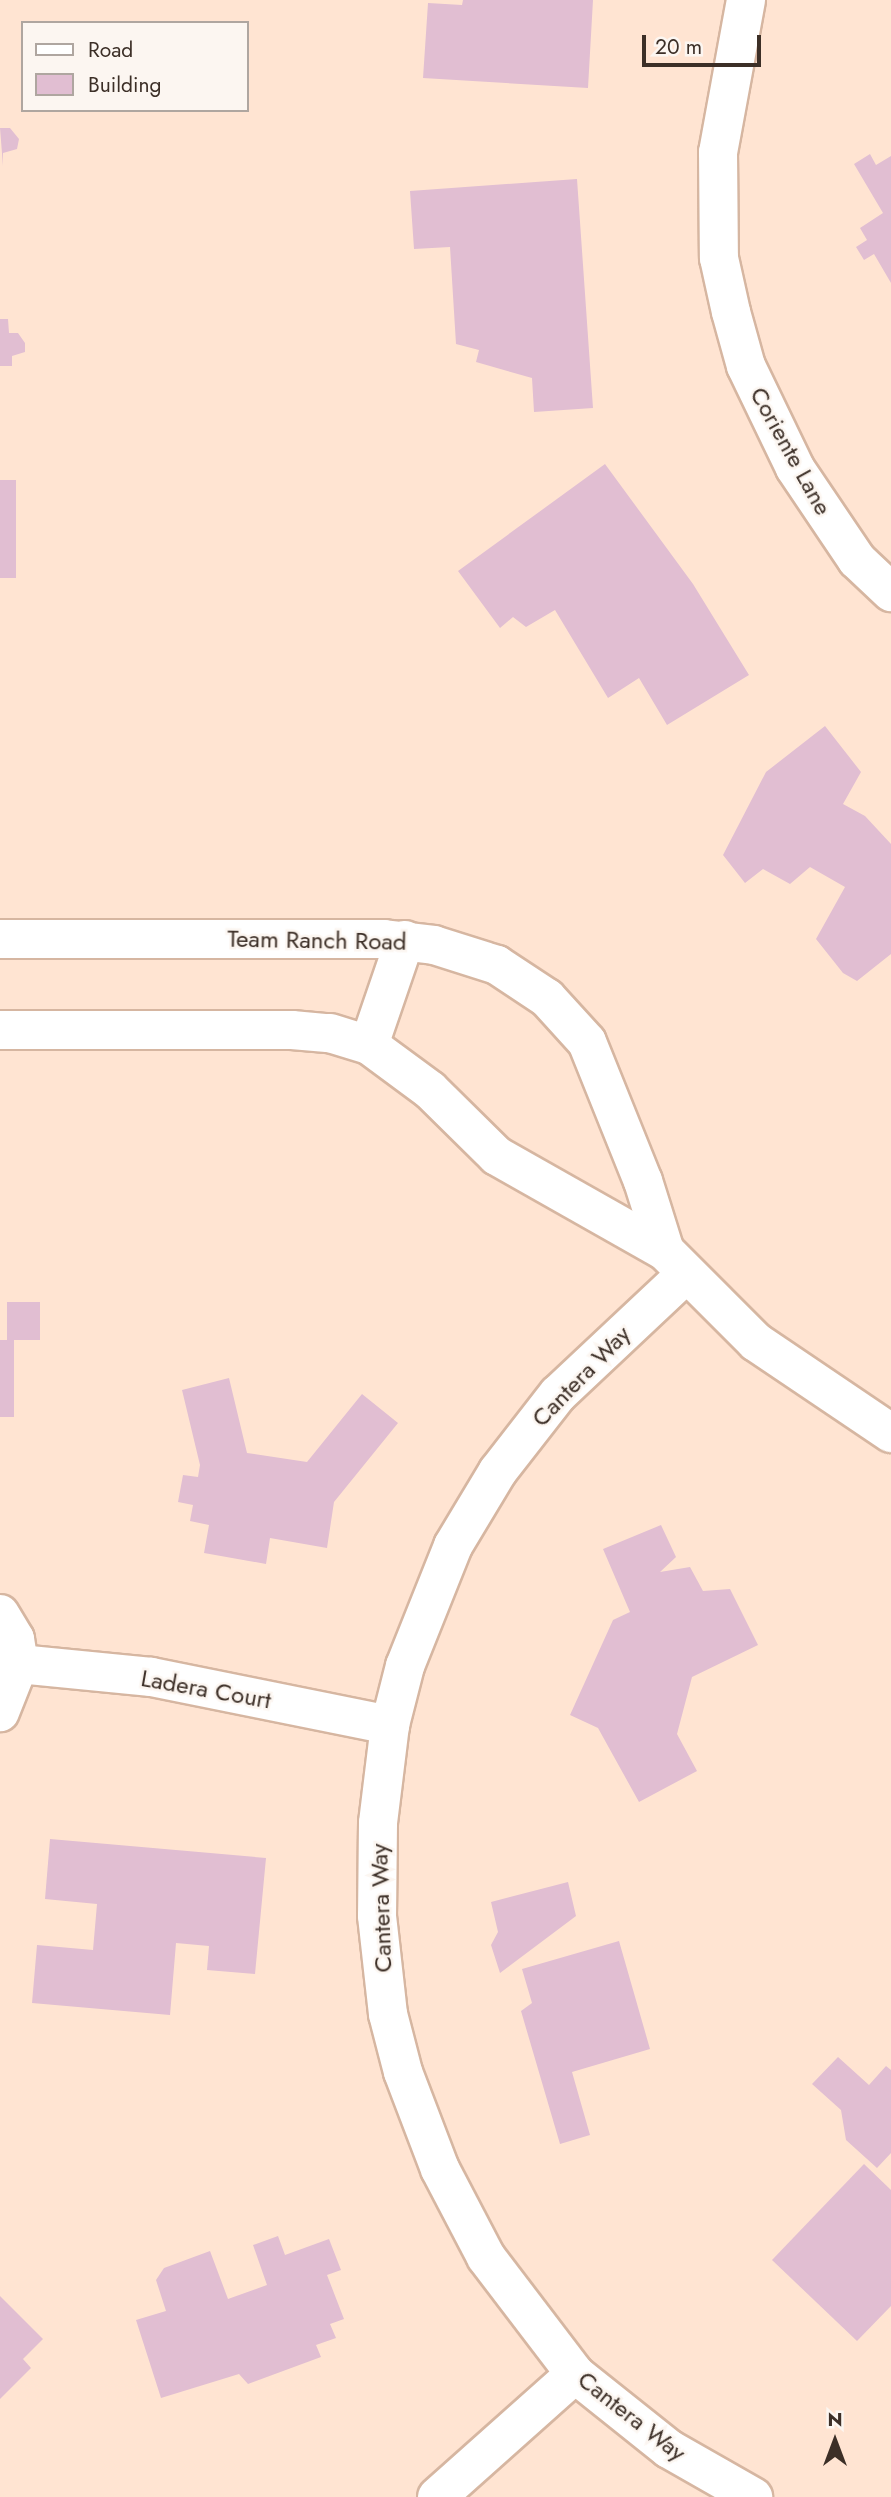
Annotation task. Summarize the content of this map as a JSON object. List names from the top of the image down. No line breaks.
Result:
{"streets":{"street":["Coriente Lane","Team Ranch Road","Cantera Way","Ladera Court"]},"crossings":[["Team Ranch Road","Cantera Way"],["Cantera Way","Ladera Court"]],"legend":["Road","Building"],"scale_bar":"20 m","north":"top"}
